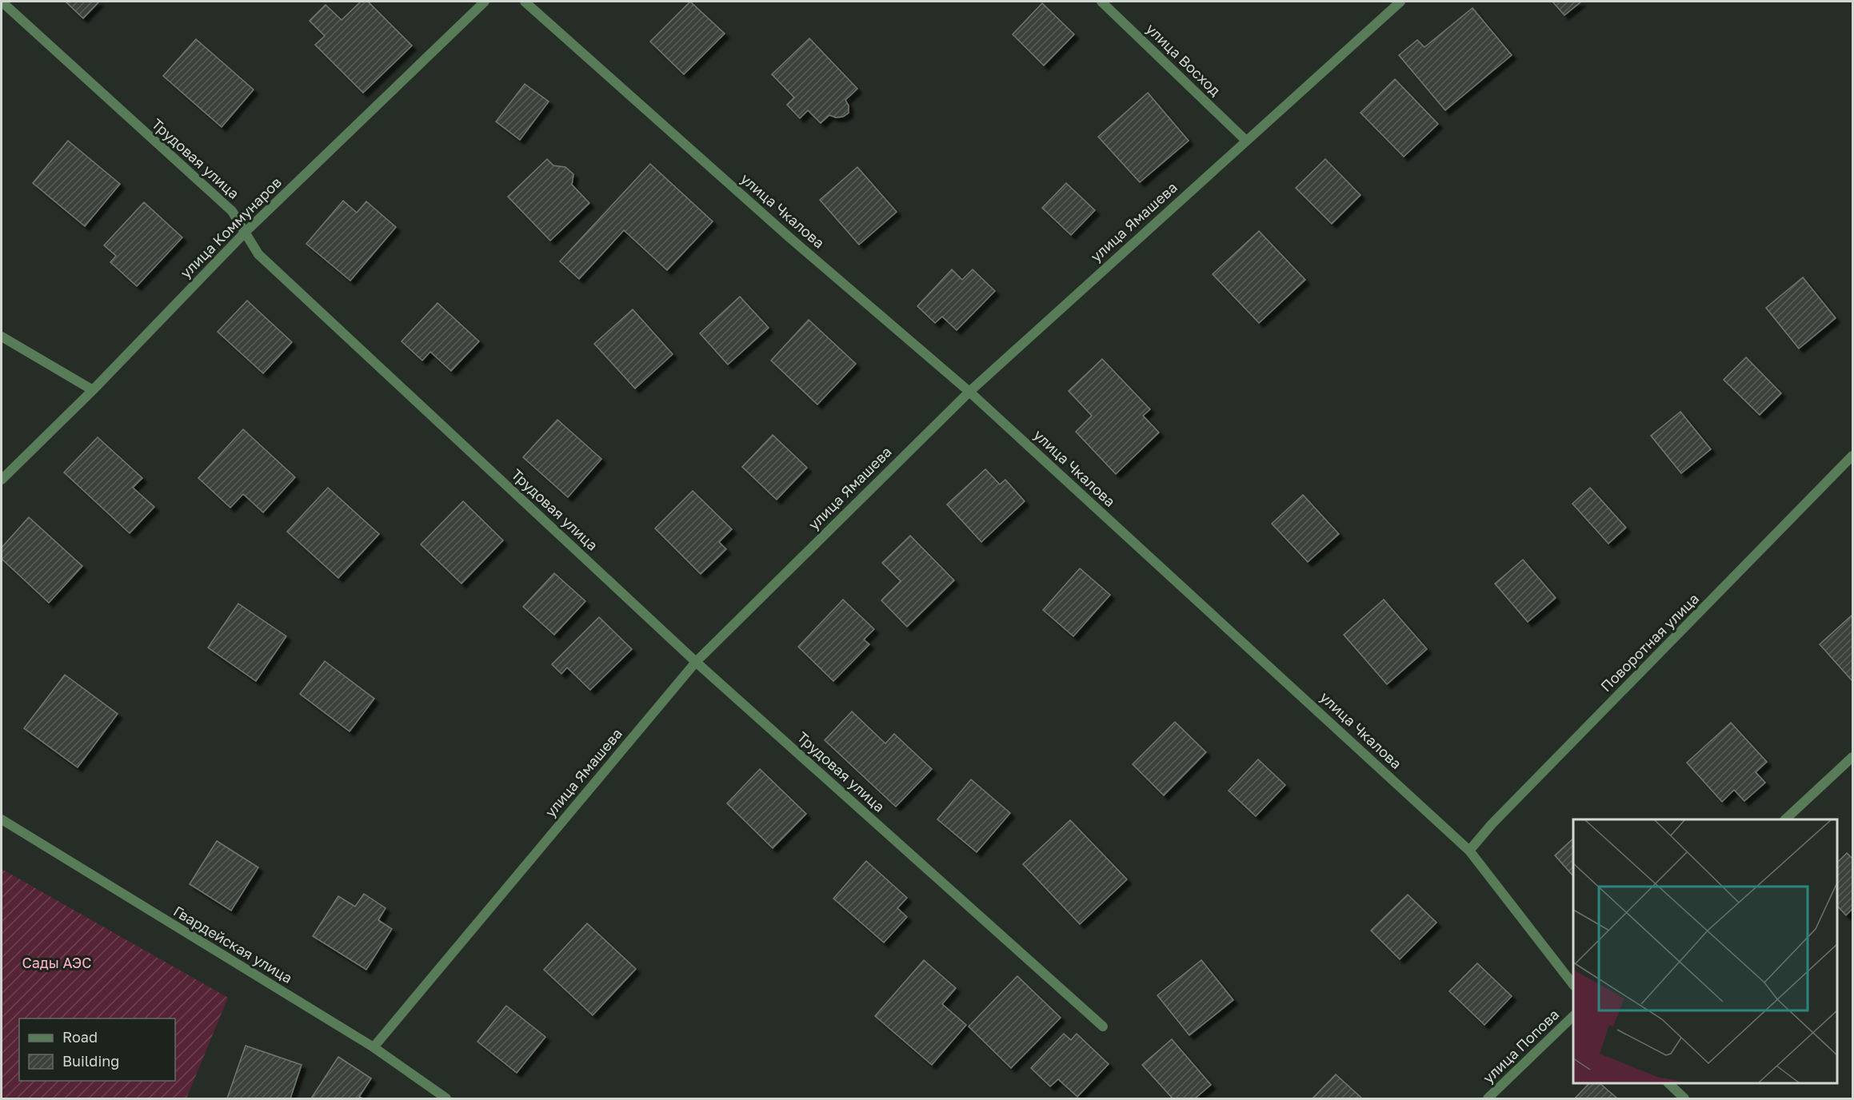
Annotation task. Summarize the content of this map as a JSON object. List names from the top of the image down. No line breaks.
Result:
{"streets":{"street":["улица Восход","Трудовая улица","улица Чкалова","улица Ямашева","улица Коммунаров","Поворотная улица","Гвардейская улица","улица Попова"]},"crossings":[["улица Восход","улица Ямашева"],["Трудовая улица","улица Ямашева"],["Трудовая улица","улица Коммунаров"],["улица Чкалова","улица Ямашева"],["улица Чкалова","Поворотная улица"],["улица Ямашева","Гвардейская улица"]],"parks":["Сады АЭС"],"legend":["Road","Building"]}
